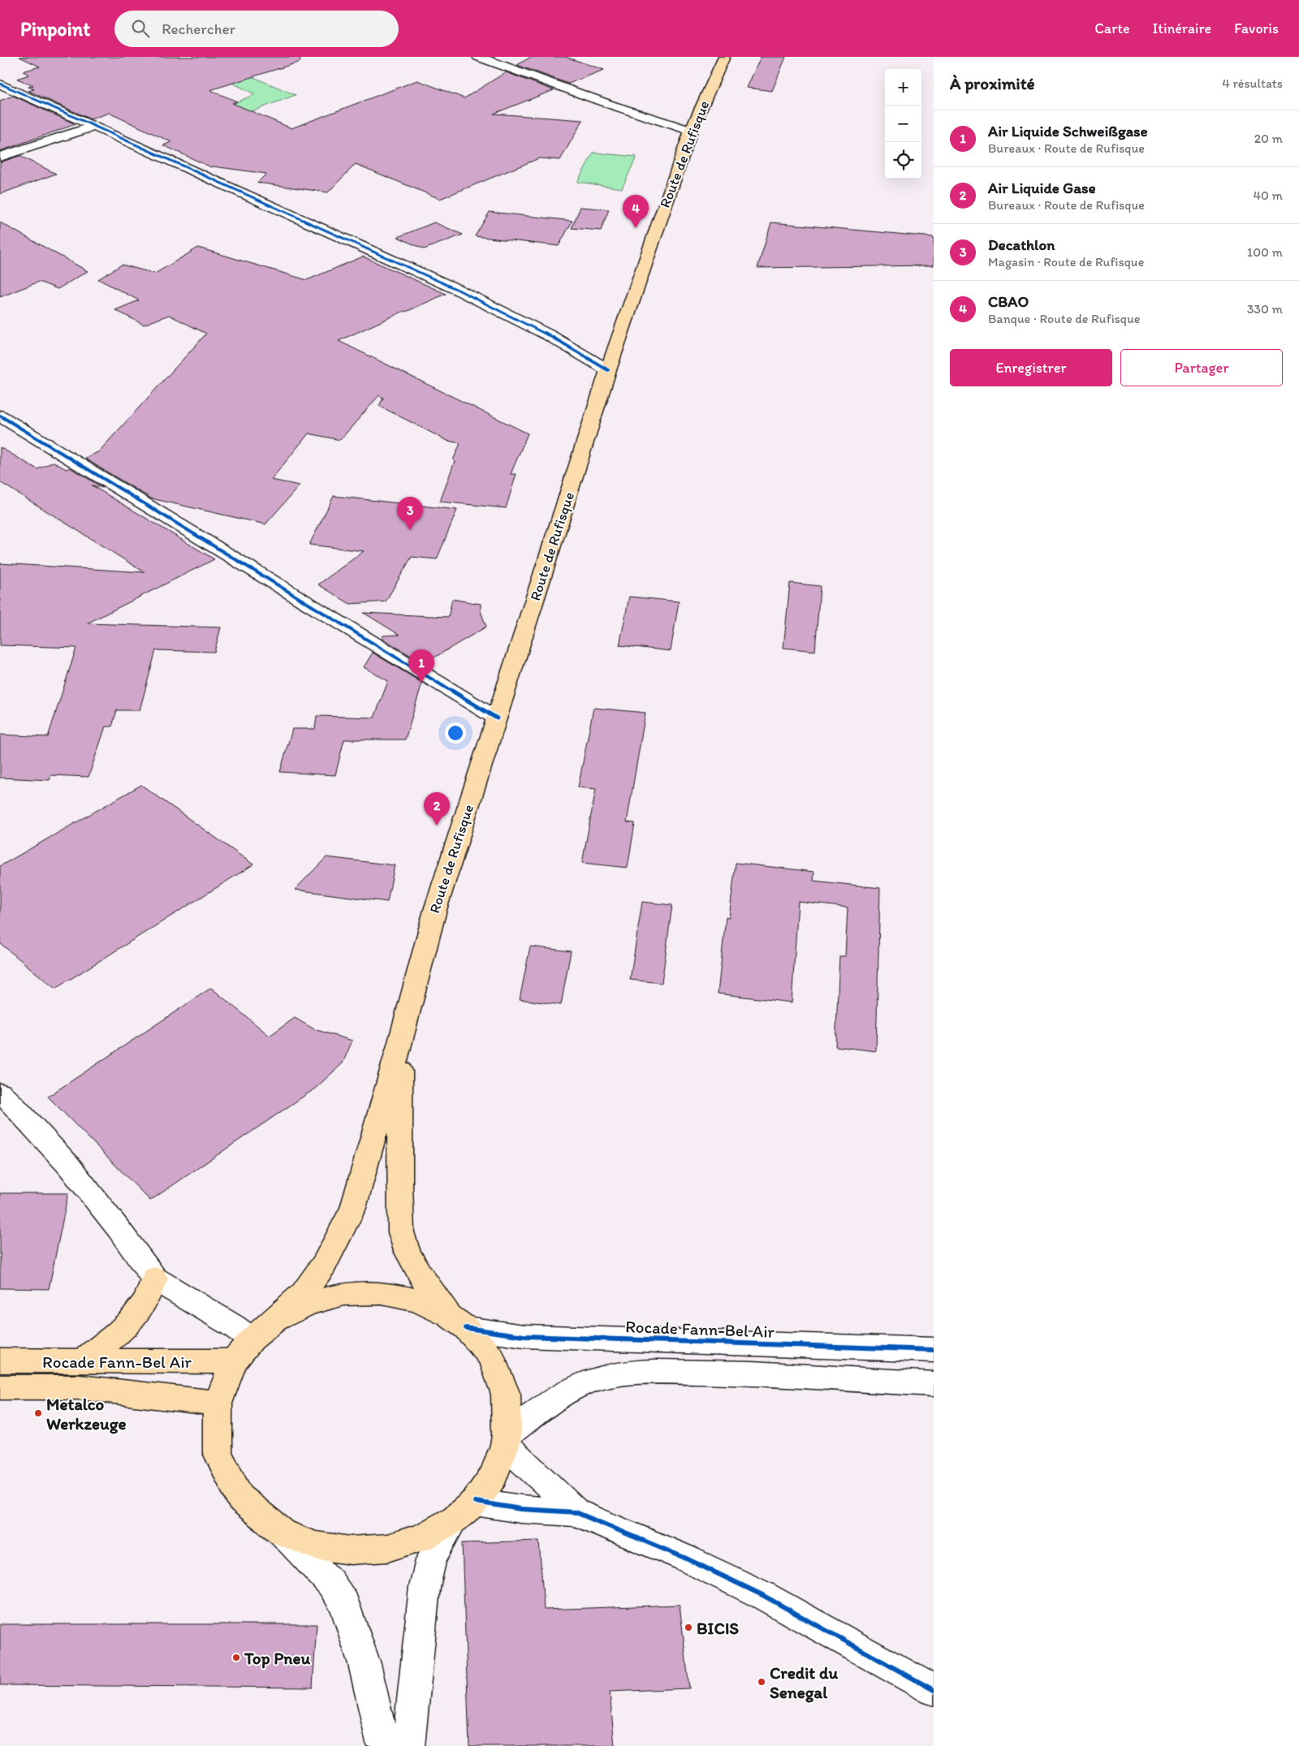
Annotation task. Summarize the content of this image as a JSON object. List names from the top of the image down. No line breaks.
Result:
{"streets":{"main road":["Route de Rufisque","Rocade Fann-Bel Air"]},"crossings":[["Route de Rufisque","Rocade Fann-Bel Air"]],"places":["Metalco Werkzeuge","BICIS","Top Pneu","Credit du Senegal"],"page":{"header":"Pinpoint","search":"Rechercher","nav":["Carte","Itinéraire","Favoris"],"heading":["À proximité","4 résultats"],"map_buttons":["+","−"],"list":[{"mark":"1","name":"Air Liquide Schweißgase","note":"Bureaux · Route de Rufisque","value":"20 m"},{"mark":"2","name":"Air Liquide Gase","note":"Bureaux · Route de Rufisque","value":"40 m"},{"mark":"3","name":"Decathlon","note":"Magasin · Route de Rufisque","value":"100 m"},{"mark":"4","name":"CBAO","note":"Banque · Route de Rufisque","value":"330 m"}],"pins":["4","3","1","2"],"buttons":["Enregistrer","Partager"]}}
